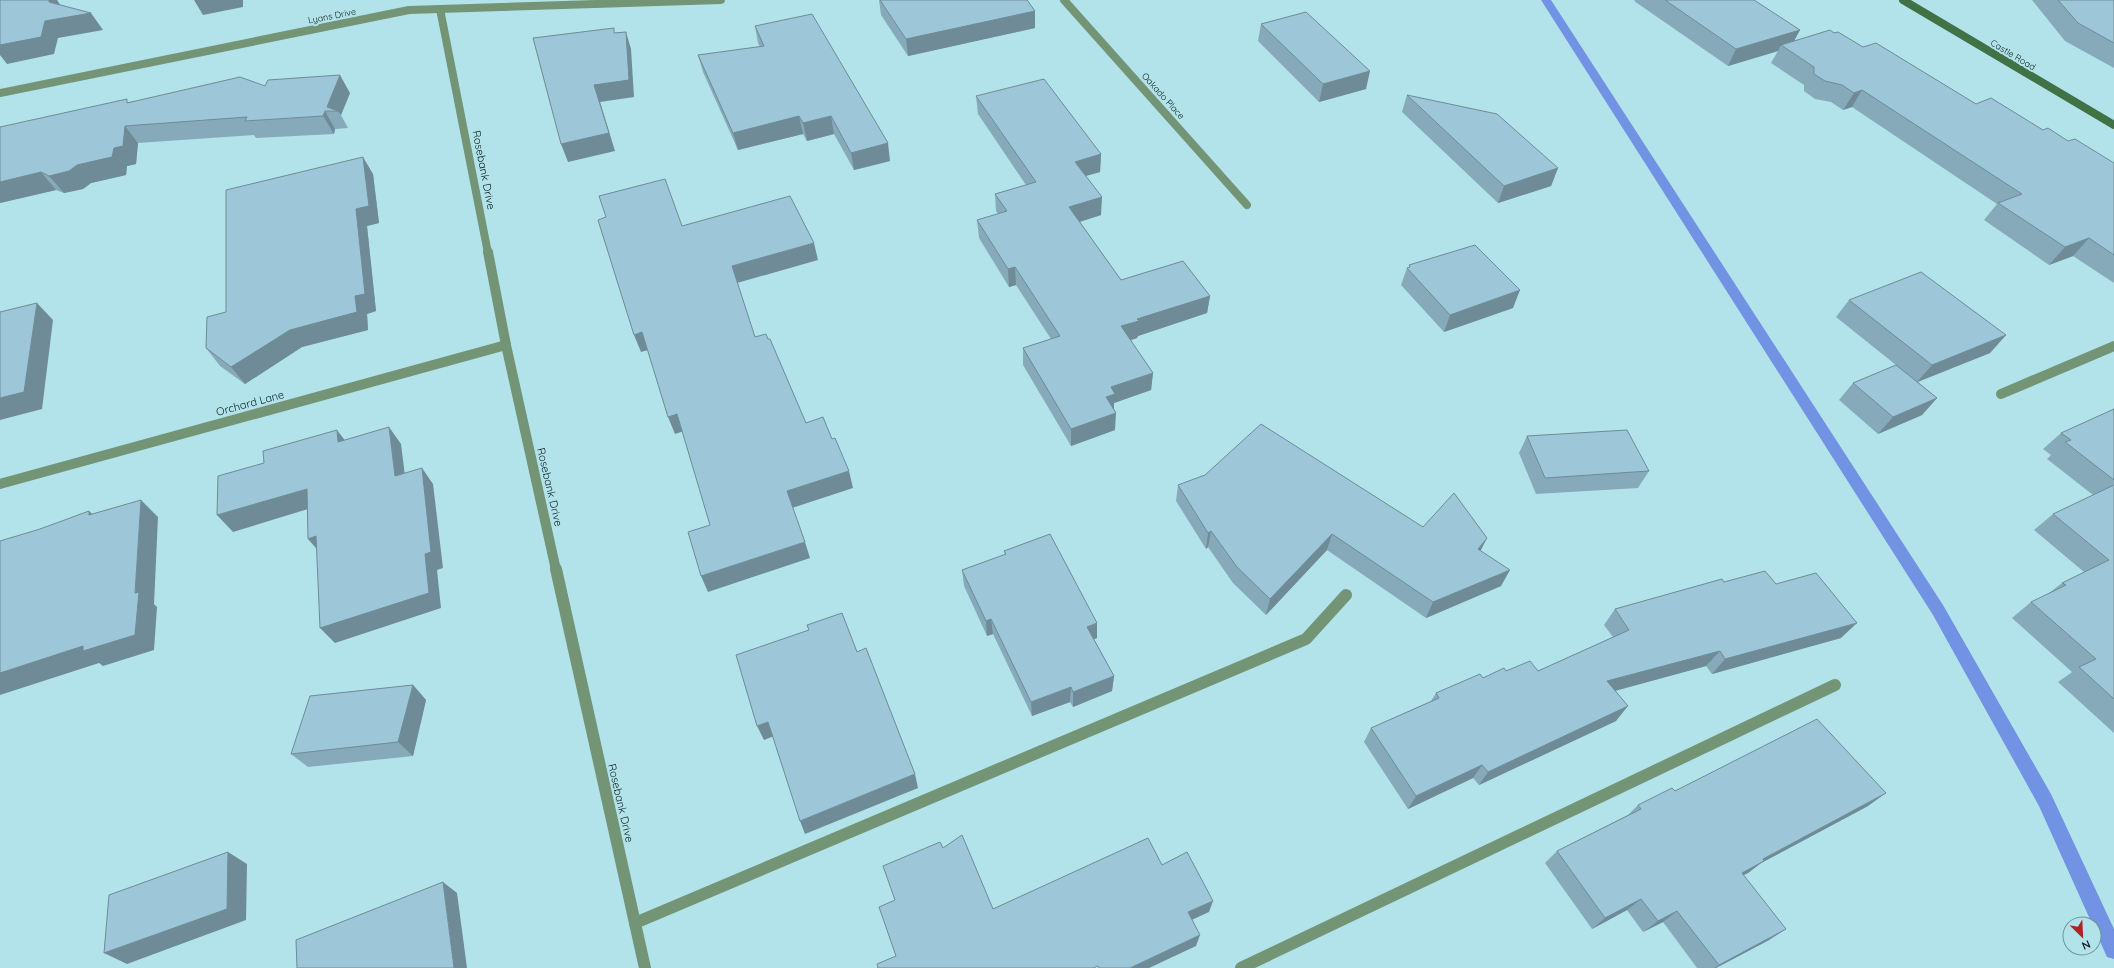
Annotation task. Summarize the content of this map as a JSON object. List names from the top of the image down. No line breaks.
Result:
{"streets":{"street":["Lyans Drive","Castle Road","Oakado Place","Rosebank Drive","Orchard Lane"]},"crossings":[["Lyans Drive","Rosebank Drive"],["Rosebank Drive","Orchard Lane"]],"north":"bottom right"}
